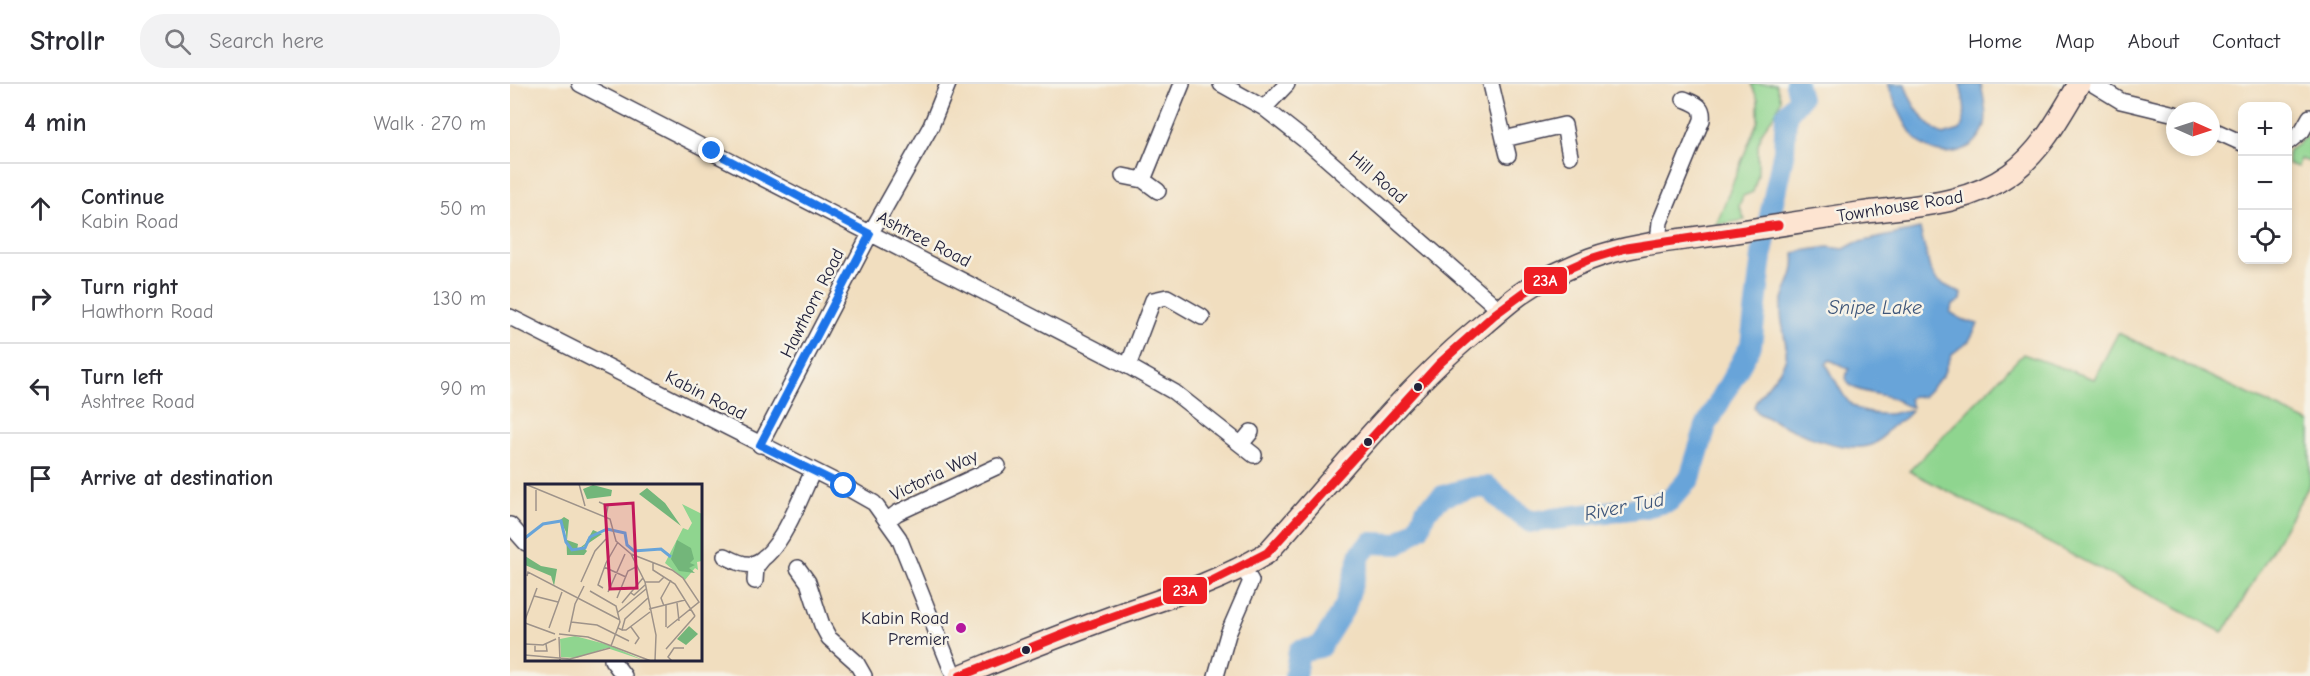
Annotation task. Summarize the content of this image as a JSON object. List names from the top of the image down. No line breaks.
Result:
{"streets":{"street":["Hill Road","Townhouse Road","Ashtree Road","Hawthorn Road","Kabin Road","Victoria Way"]},"crossings":[["Hill Road","Townhouse Road"],["Ashtree Road","Hawthorn Road"],["Hawthorn Road","Kabin Road"],["Kabin Road","Victoria Way"]],"water":["Snipe Lake","River Tud"],"places":["Kabin Road Premier"],"lines":["transit line 23A"],"north":"right","page":{"header":"Strollr","search":"Search here","nav":["Home","Map","About","Contact"],"heading":["4 min","Walk · 270 m"],"map_buttons":["+","−"],"list":[["Continue","Kabin Road","50 m"],["Turn right","Hawthorn Road","130 m"],["Turn left","Ashtree Road","90 m"],"Arrive at destination"]}}
